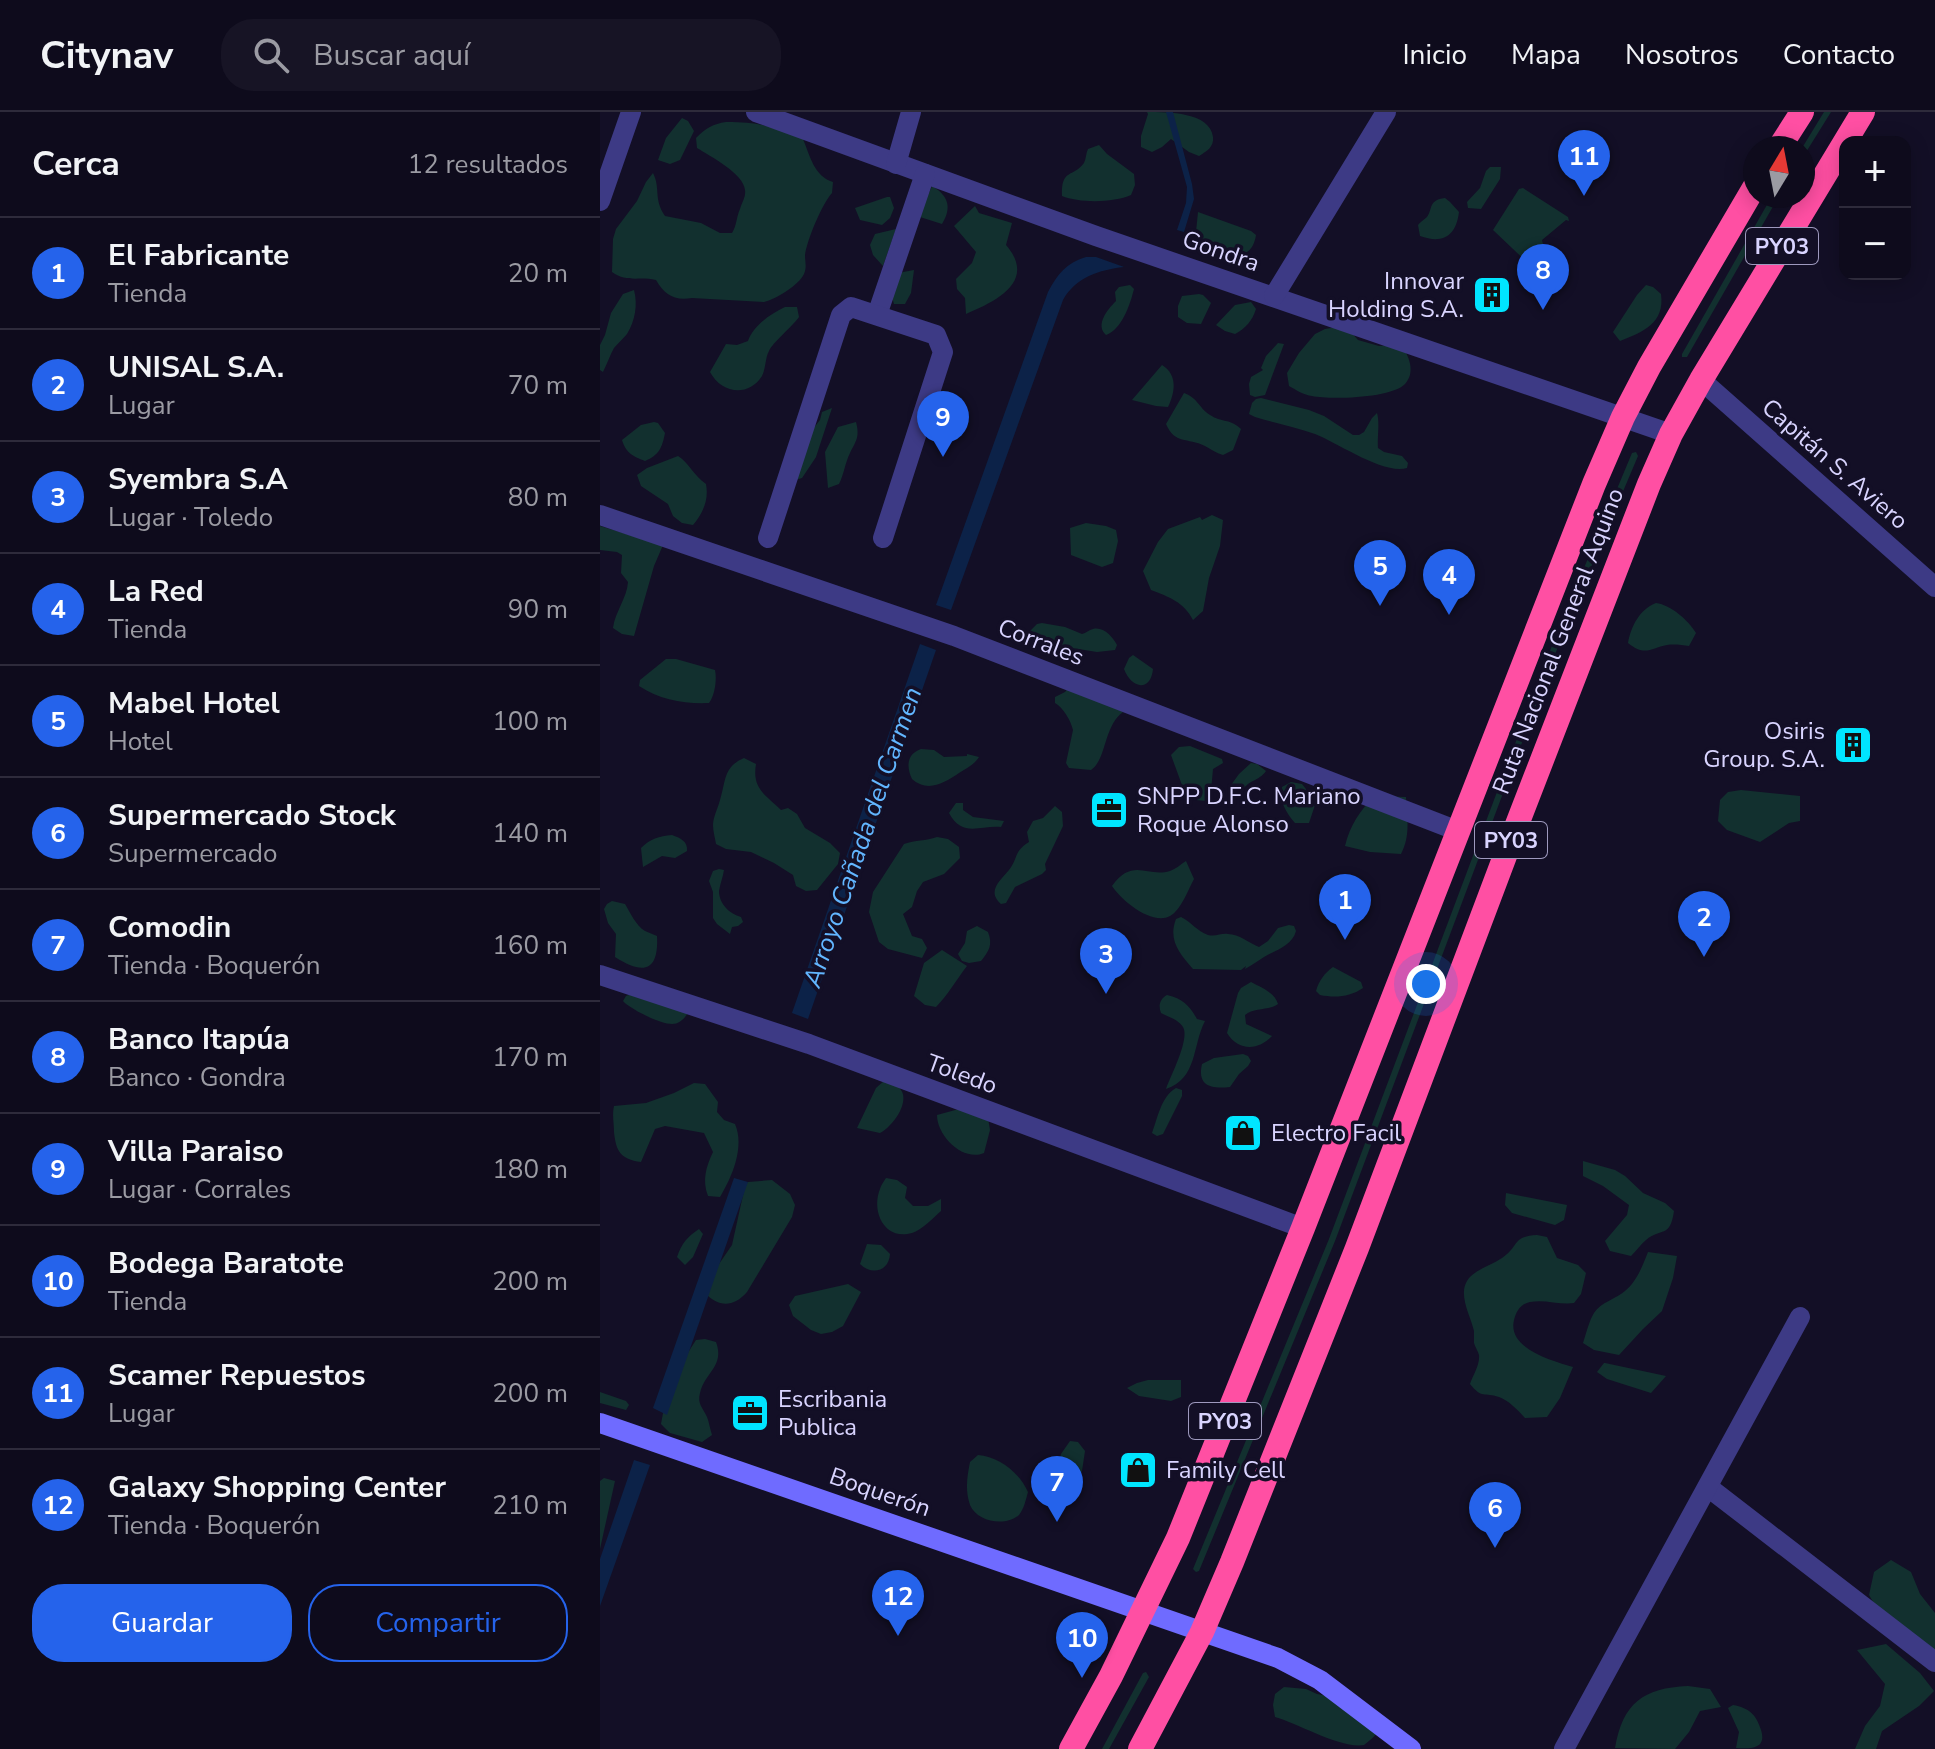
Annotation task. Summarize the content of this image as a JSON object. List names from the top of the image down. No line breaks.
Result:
{"streets":{"highway":["PY03","Ruta Nacional General Aquino"],"street":["Gondra","Capitán S. Aviero","Corrales","Toledo","Boquerón"]},"crossings":[["Gondra","Ruta Nacional General Aquino"],["Capitán S. Aviero","Ruta Nacional General Aquino"],["Ruta Nacional General Aquino","Corrales"],["Ruta Nacional General Aquino","Toledo"],["Ruta Nacional General Aquino","Boquerón"]],"water":["Arroyo Cañada del Carmen"],"places":{"building":["Innovar Holding S.A.","Osiris Group. S.A."],"office":["SNPP D.F.C. Mariano Roque Alonso","Escribania Publica"],"shop":["Electro Facil","Family Cell"]},"north":"top","page":{"header":"Citynav","search":"Buscar aquí","nav":["Inicio","Mapa","Nosotros","Contacto"],"heading":["Cerca","12 resultados"],"pins":["11","8","9","5","4","1","2","3","7","6","12","10"],"map_buttons":["+","−"],"list":[{"mark":"1","name":"El Fabricante","note":"Tienda","value":"20 m"},{"mark":"2","name":"UNISAL S.A.","note":"Lugar","value":"70 m"},{"mark":"3","name":"Syembra S.A","note":"Lugar · Toledo","value":"80 m"},{"mark":"4","name":"La Red","note":"Tienda","value":"90 m"},{"mark":"5","name":"Mabel Hotel","note":"Hotel","value":"100 m"},{"mark":"6","name":"Supermercado Stock","note":"Supermercado","value":"140 m"},{"mark":"7","name":"Comodin","note":"Tienda · Boquerón","value":"160 m"},{"mark":"8","name":"Banco Itapúa","note":"Banco · Gondra","value":"170 m"},{"mark":"9","name":"Villa Paraiso","note":"Lugar · Corrales","value":"180 m"},{"mark":"10","name":"Bodega Baratote","note":"Tienda","value":"200 m"},{"mark":"11","name":"Scamer Repuestos","note":"Lugar","value":"200 m"},{"mark":"12","name":"Galaxy Shopping Center","note":"Tienda · Boquerón","value":"210 m"}],"buttons":["Guardar","Compartir"]}}
